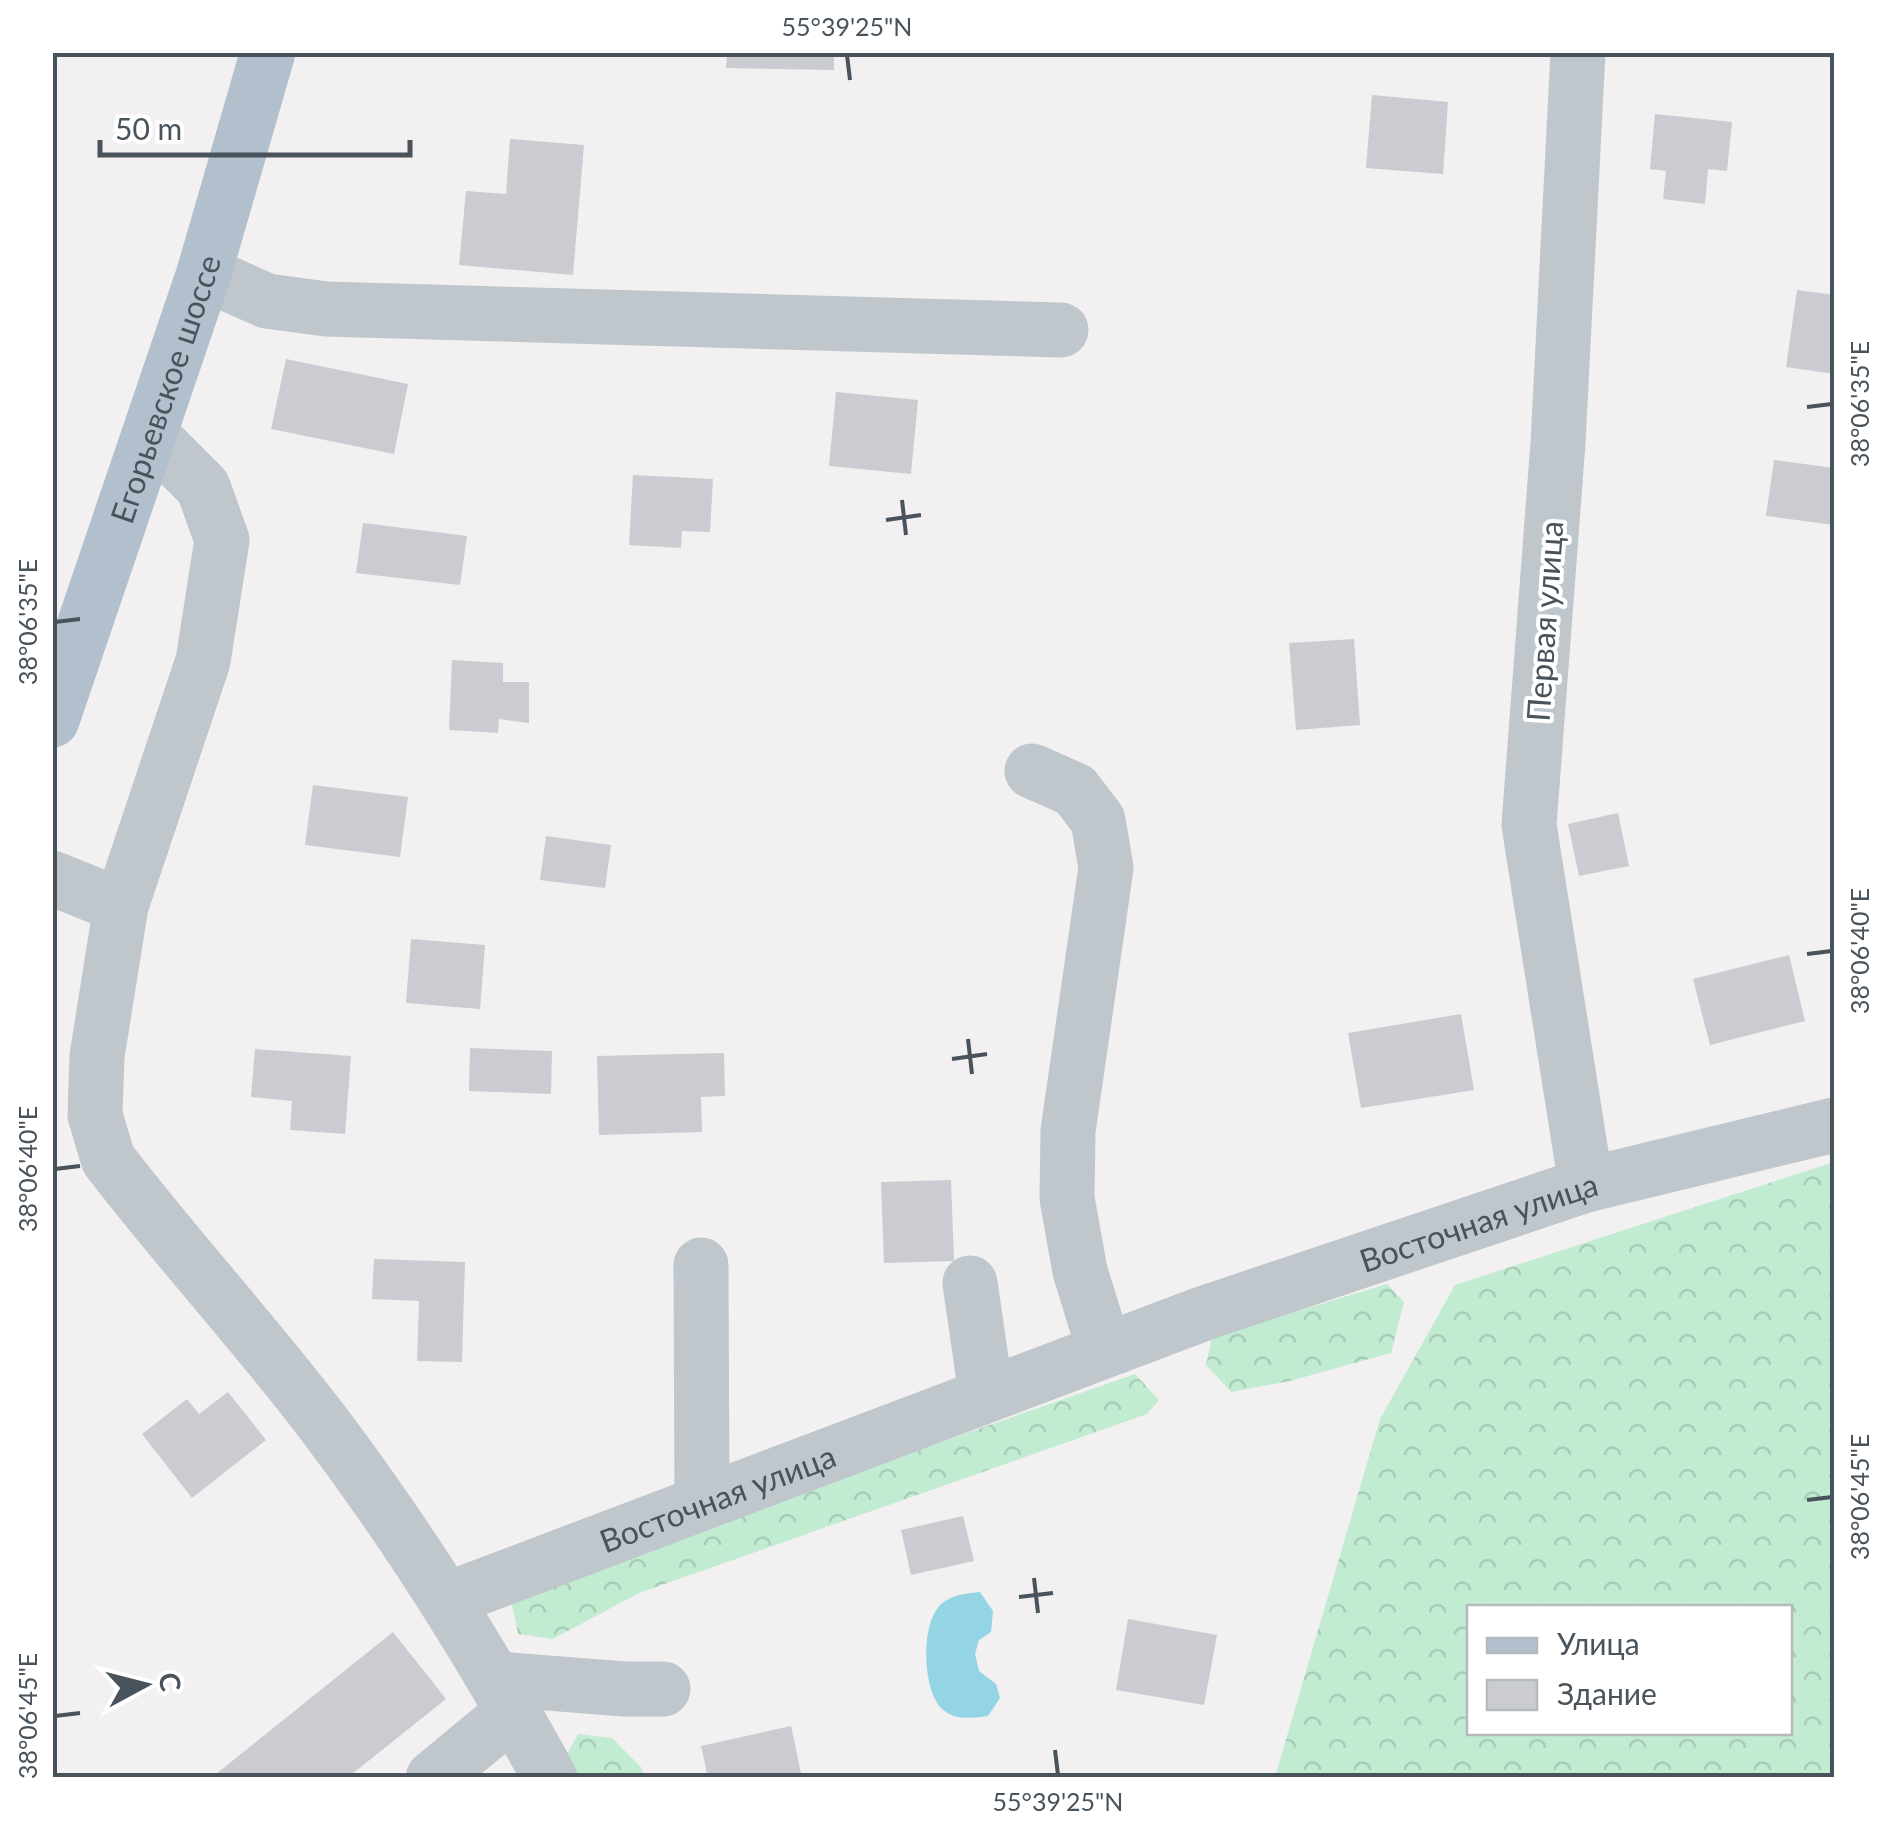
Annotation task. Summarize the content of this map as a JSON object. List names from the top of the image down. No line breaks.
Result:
{"streets":{"main road":["Егорьевское шоссе"],"street":["Первая улица","Восточная улица"]},"crossings":[["Первая улица","Восточная улица"]],"legend":["Улица","Здание"],"scale_bar":"50 m","north":"right","coordinates":["55°39'25\"N","38°06'35\"E","38°06'40\"E","38°06'45\"E"]}
